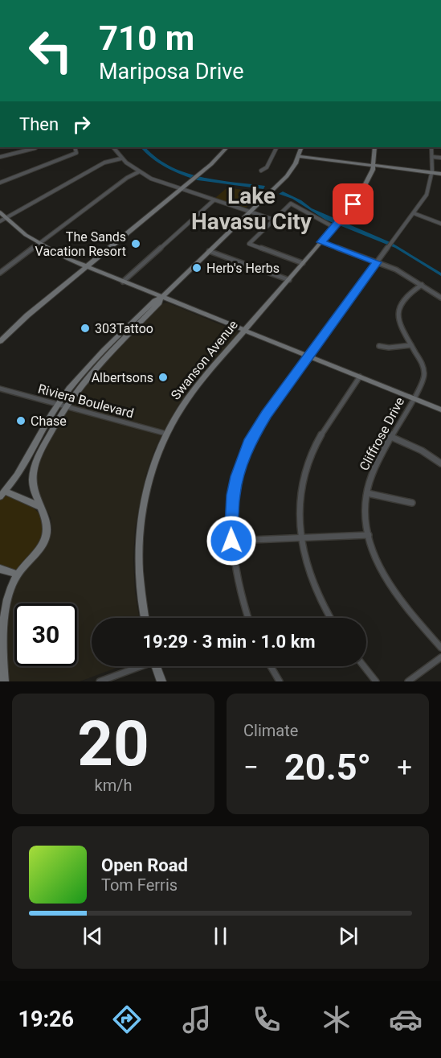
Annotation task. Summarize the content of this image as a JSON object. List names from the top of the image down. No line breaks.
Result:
{"streets":{"street":["Swanson Avenue","Riviera Boulevard","Cliffrose Drive"]},"crossings":[["Swanson Avenue","Riviera Boulevard"]],"districts":["Lake Havasu City"],"places":["The Sands Vacation Resort","Herb's Herbs","303Tattoo","Albertsons","Chase"],"page":{"turn":["710 m","Mariposa Drive"],"then":"Then","limit":"30","trip":"19:29 · 3 min · 1.0 km","tile":[["20","km/h"],"Climate"],"heat":["−","20.5°","+"],"song":["Open Road","Tom Ferris"],"tabs":"19:26"}}
